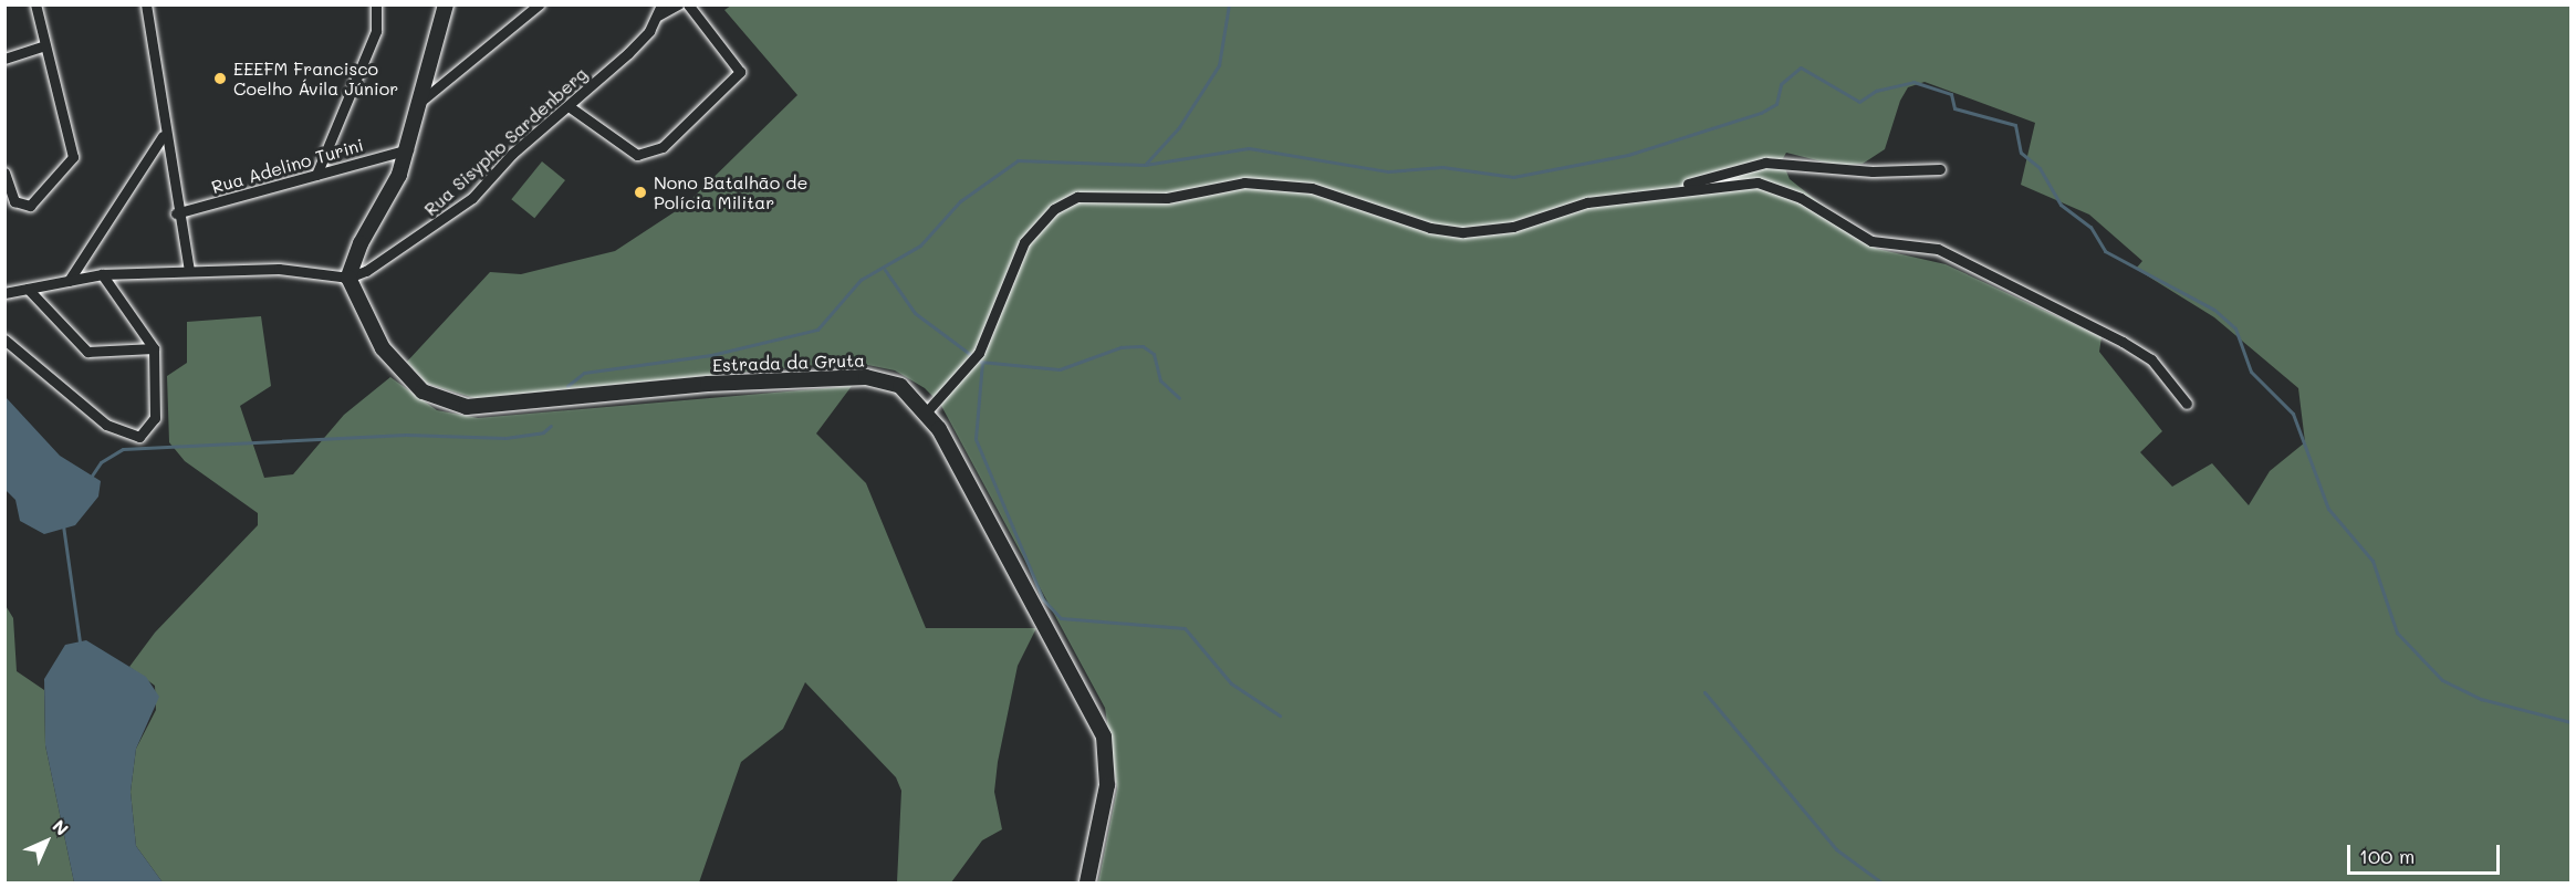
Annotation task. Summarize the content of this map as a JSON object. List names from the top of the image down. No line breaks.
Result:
{"streets":{"main road":["Estrada da Gruta"],"street":["Rua Sisypho Sardenberg","Rua Adelino Turini"]},"crossings":[["Rua Sisypho Sardenberg","Estrada da Gruta"]],"places":["EEEFM Francisco Coelho Ávila Júnior","Nono Batalhão de Polícia Militar"],"scale_bar":"100 m","north":"top right"}
